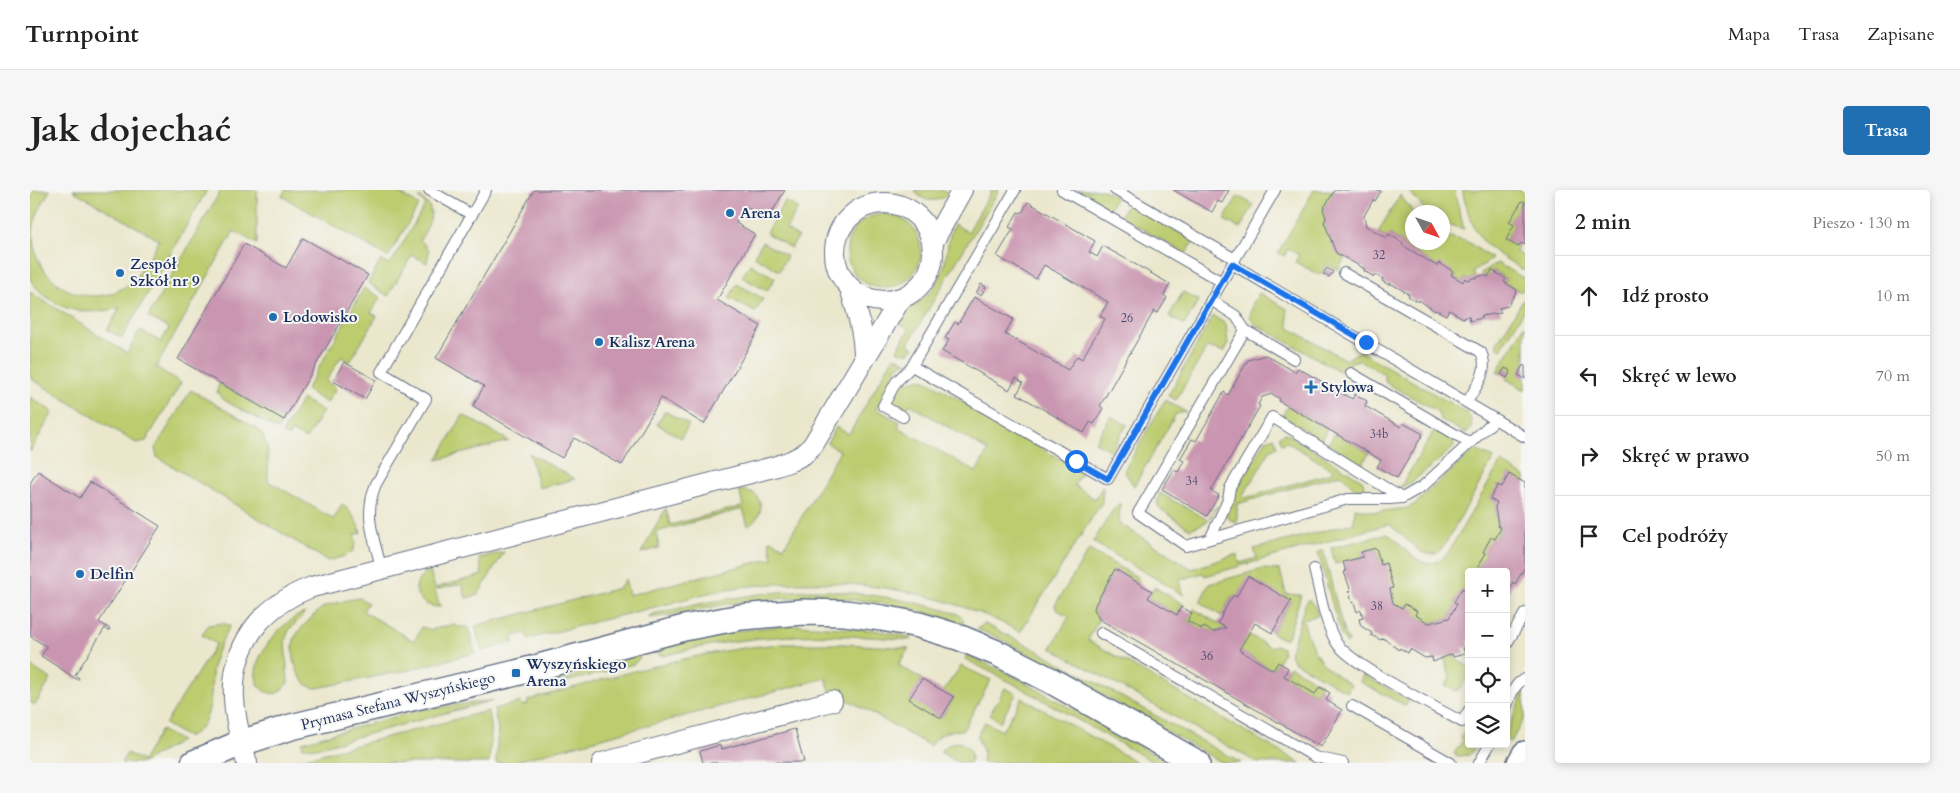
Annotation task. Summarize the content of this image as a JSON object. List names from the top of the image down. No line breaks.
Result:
{"streets":{"street":["Prymasa Stefana Wyszyńskiego"]},"places":{"other":["Arena","Zespół Szkół nr 9","Lodowisko","Kalisz Arena","Delfin"],"health":["Stylowa"],"transit":["Wyszyńskiego Arena"]},"house_numbers":["32","26","34b","34","38","36"],"north":"bottom right","page":{"header":"Turnpoint","nav":["Mapa","Trasa","Zapisane"],"title":"Jak dojechać","buttons":"Trasa","heading":["2 min","Pieszo · 130 m"],"list":[["Idź prosto","10 m"],["Skręć w lewo","70 m"],["Skręć w prawo","50 m"],"Cel podróży"],"map_buttons":["+","−"]}}
